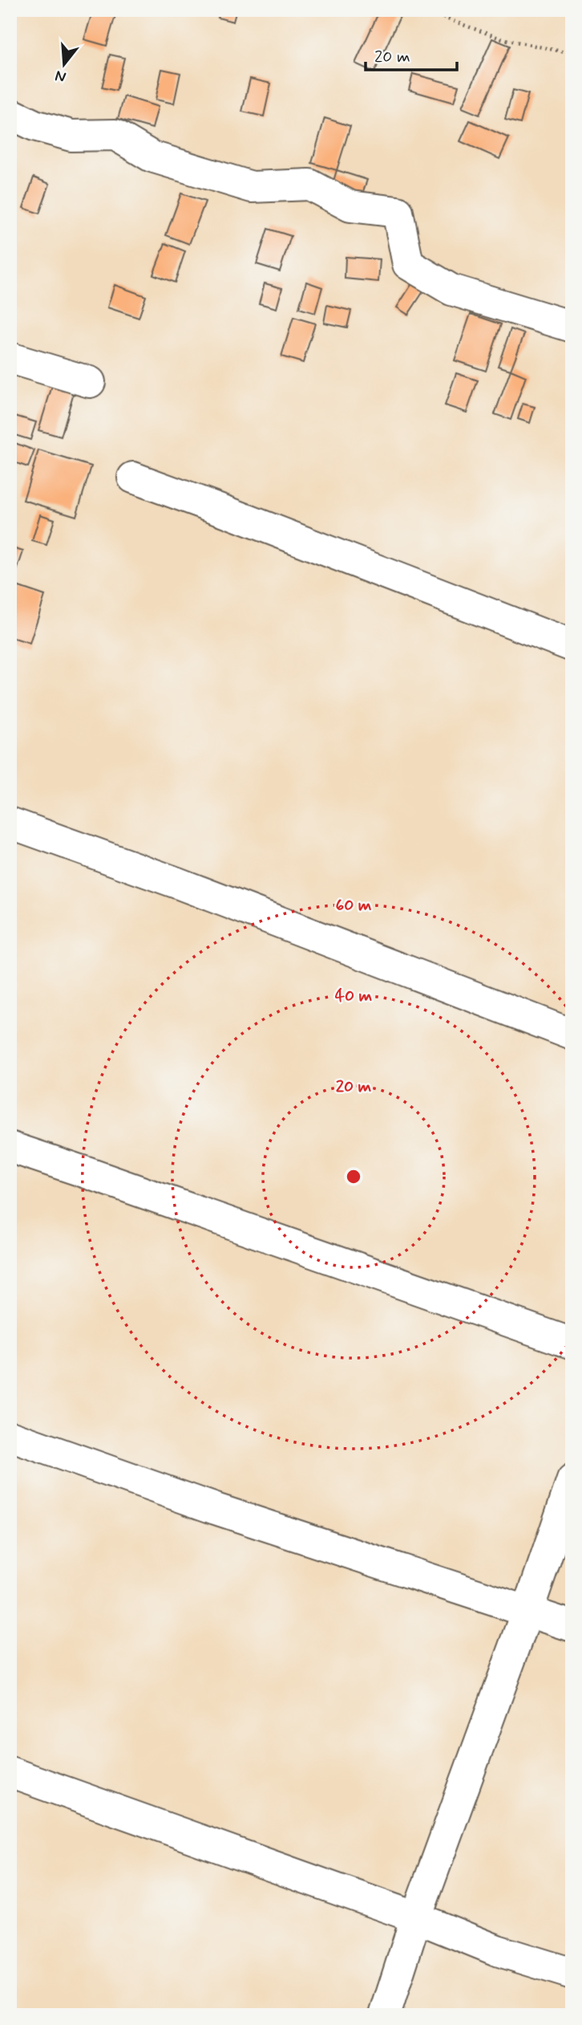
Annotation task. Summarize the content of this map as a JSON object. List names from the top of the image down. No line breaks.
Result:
{"scale_bar":"20 m","north":"bottom","rings":["60 m","40 m","20 m"]}
